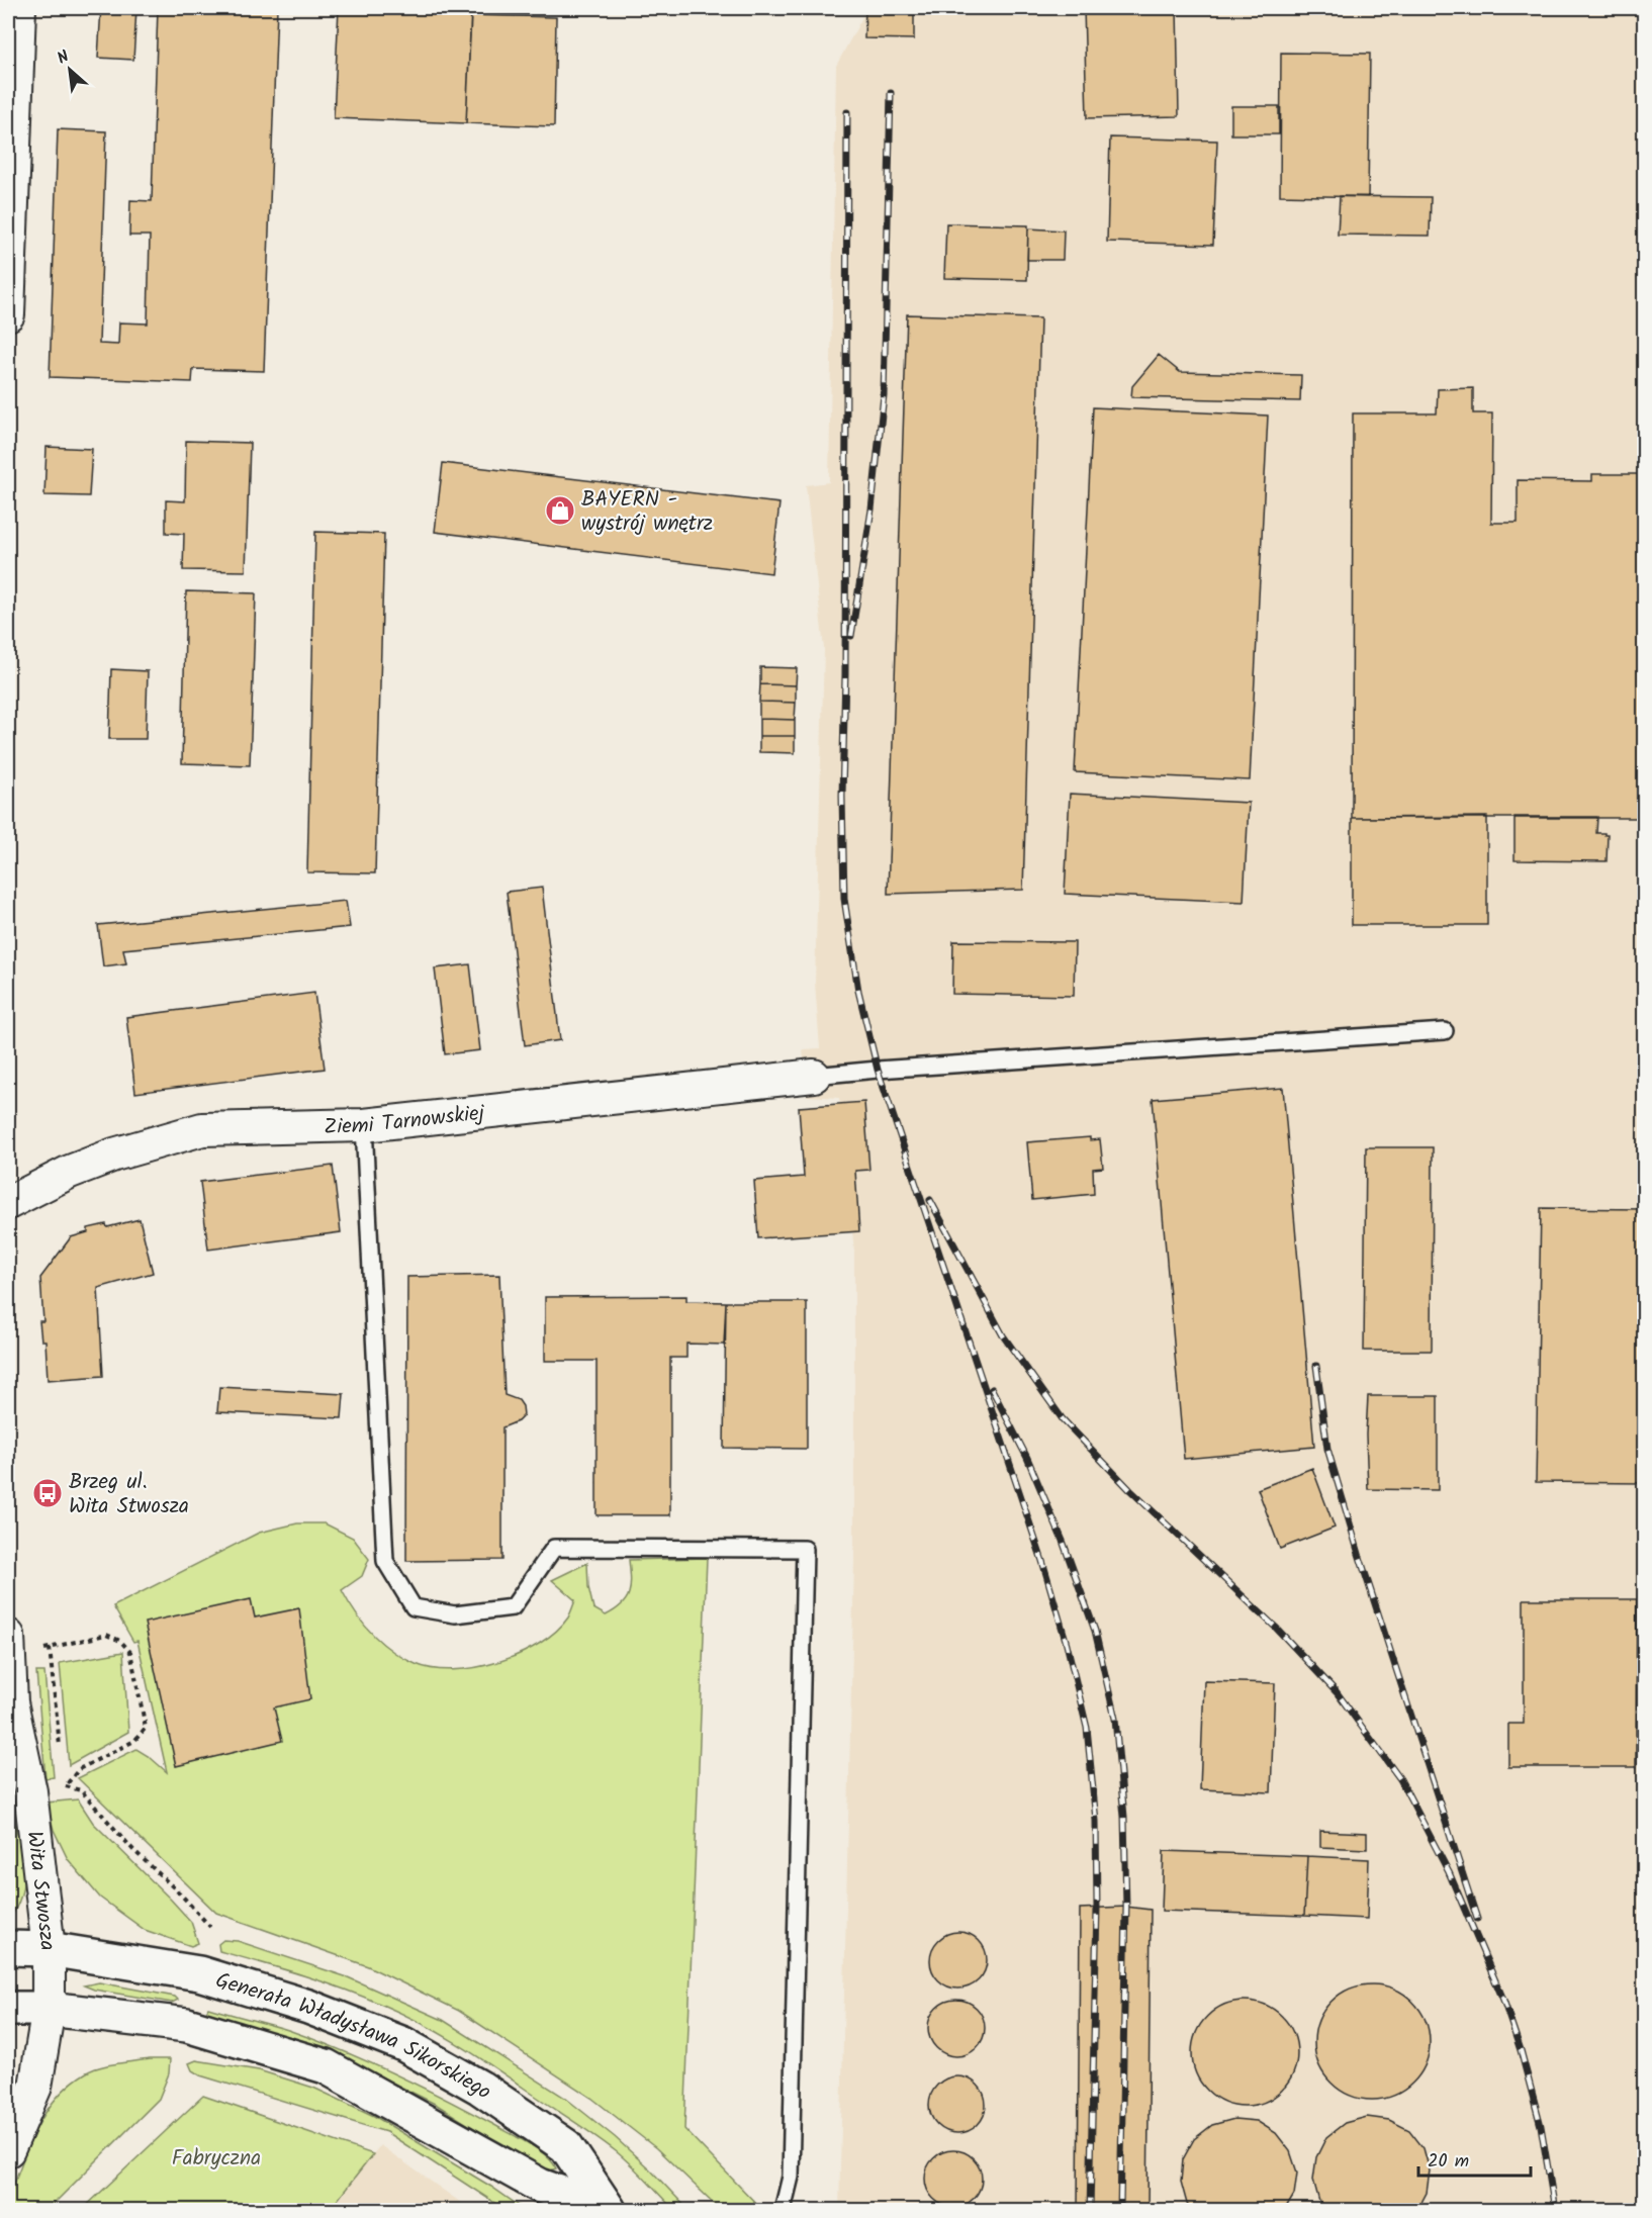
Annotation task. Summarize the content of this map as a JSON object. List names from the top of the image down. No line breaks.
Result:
{"streets":{"main road":["Generała Władysława Sikorskiego"],"street":["Ziemi Tarnowskiej","Wita Stwosza"]},"crossings":[["Wita Stwosza","Generała Władysława Sikorskiego"]],"parks":["Fabryczna"],"places":{"shop":["BAYERN - wystrój wnętrz"],"bus stop":["Brzeg ul. Wita Stwosza"]},"scale_bar":"20 m","north":"top left"}
